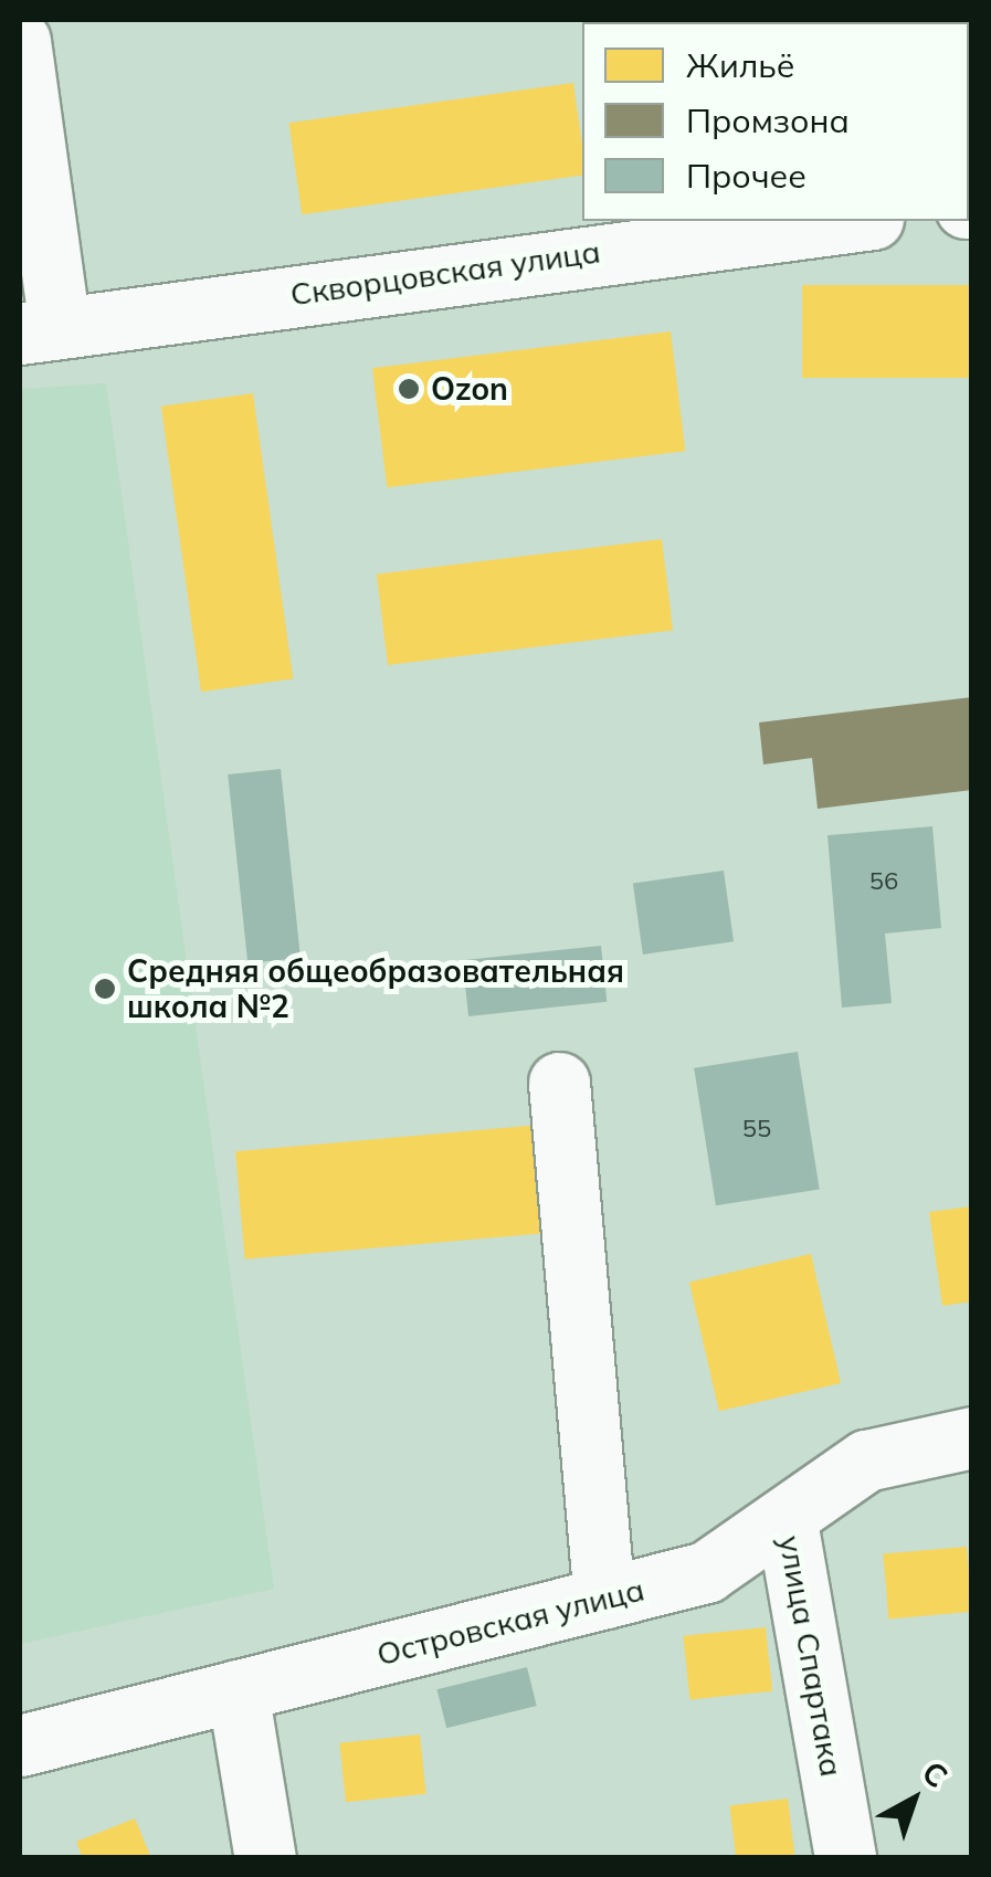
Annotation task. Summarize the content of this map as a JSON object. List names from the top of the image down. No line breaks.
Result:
{"streets":{"street":["Скворцовская улица","Островская улица","улица Спартака"]},"crossings":[["Островская улица","улица Спартака"]],"places":["Ozon","Средняя общеобразовательная школа №2"],"house_numbers":["56","55"],"legend":["Жильё","Промзона","Прочее"],"north":"top right"}
